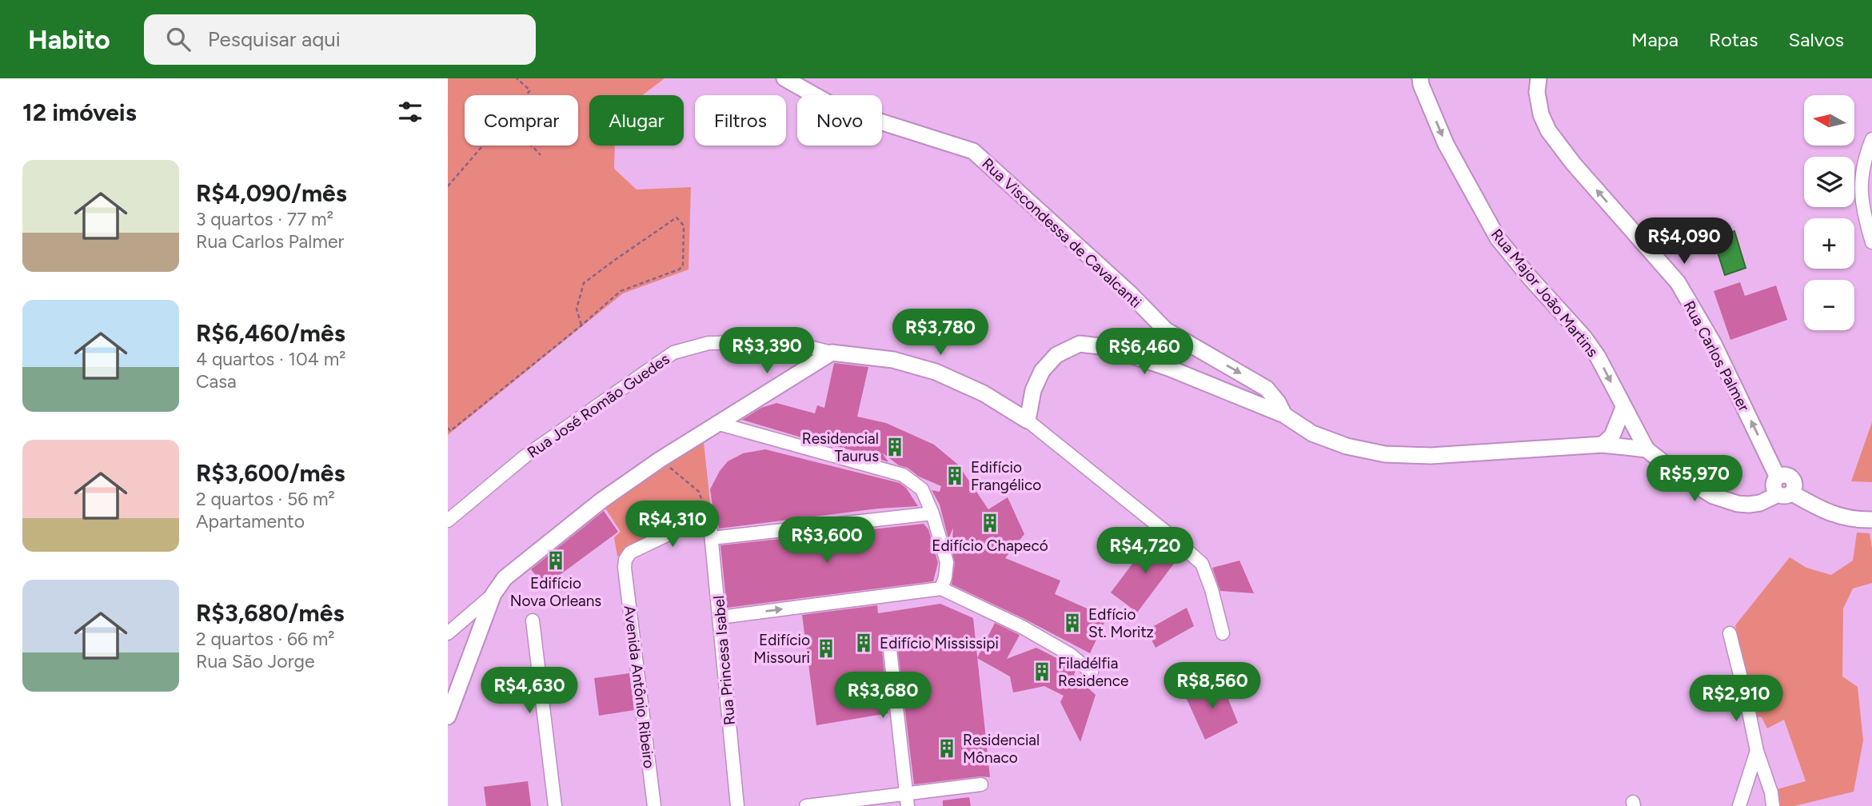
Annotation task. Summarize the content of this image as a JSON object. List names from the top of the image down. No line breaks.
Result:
{"streets":{"street":["Rua Viscondessa de Cavalcanti","Rua Major João Martins","Rua Carlos Palmer","Rua José Romão Guedes","Rua Princesa Isabel","Avenida Antônio Ribeiro"]},"crossings":[["Rua Major João Martins","Rua Carlos Palmer"],["Rua Princesa Isabel","Avenida Antônio Ribeiro"]],"one_way":["Rua Viscondessa de Cavalcanti","Rua Major João Martins","Rua Carlos Palmer"],"places":{"building":["Residencial Taurus","Edifício Frangélico","Edifício Chapecó","Edifício Nova Orleans","Edfício St. Moritz","Edifício Mississipi","Edifício Missouri","Filadélfia Residence","Residencial Mônaco"]},"north":"left","page":{"header":"Habito","search":"Pesquisar aqui","nav":["Mapa","Rotas","Salvos"],"heading":"12 imóveis","map_buttons":["+","−"],"chip":["Comprar","Alugar","Filtros","Novo"],"list":[{"name":"R$4,090/mês","note":"3 quartos · 77 m² · Rua Carlos Palmer"},{"name":"R$6,460/mês","note":"4 quartos · 104 m² · Casa"},{"name":"R$3,600/mês","note":"2 quartos · 56 m² · Apartamento"},{"name":"R$3,680/mês","note":"2 quartos · 66 m² · Rua São Jorge"}],"price":["R$4,090","R$3,780","R$3,390","R$6,460","R$5,970","R$4,310","R$3,600","R$4,720","R$8,560","R$4,630","R$3,680","R$2,910"]}}
